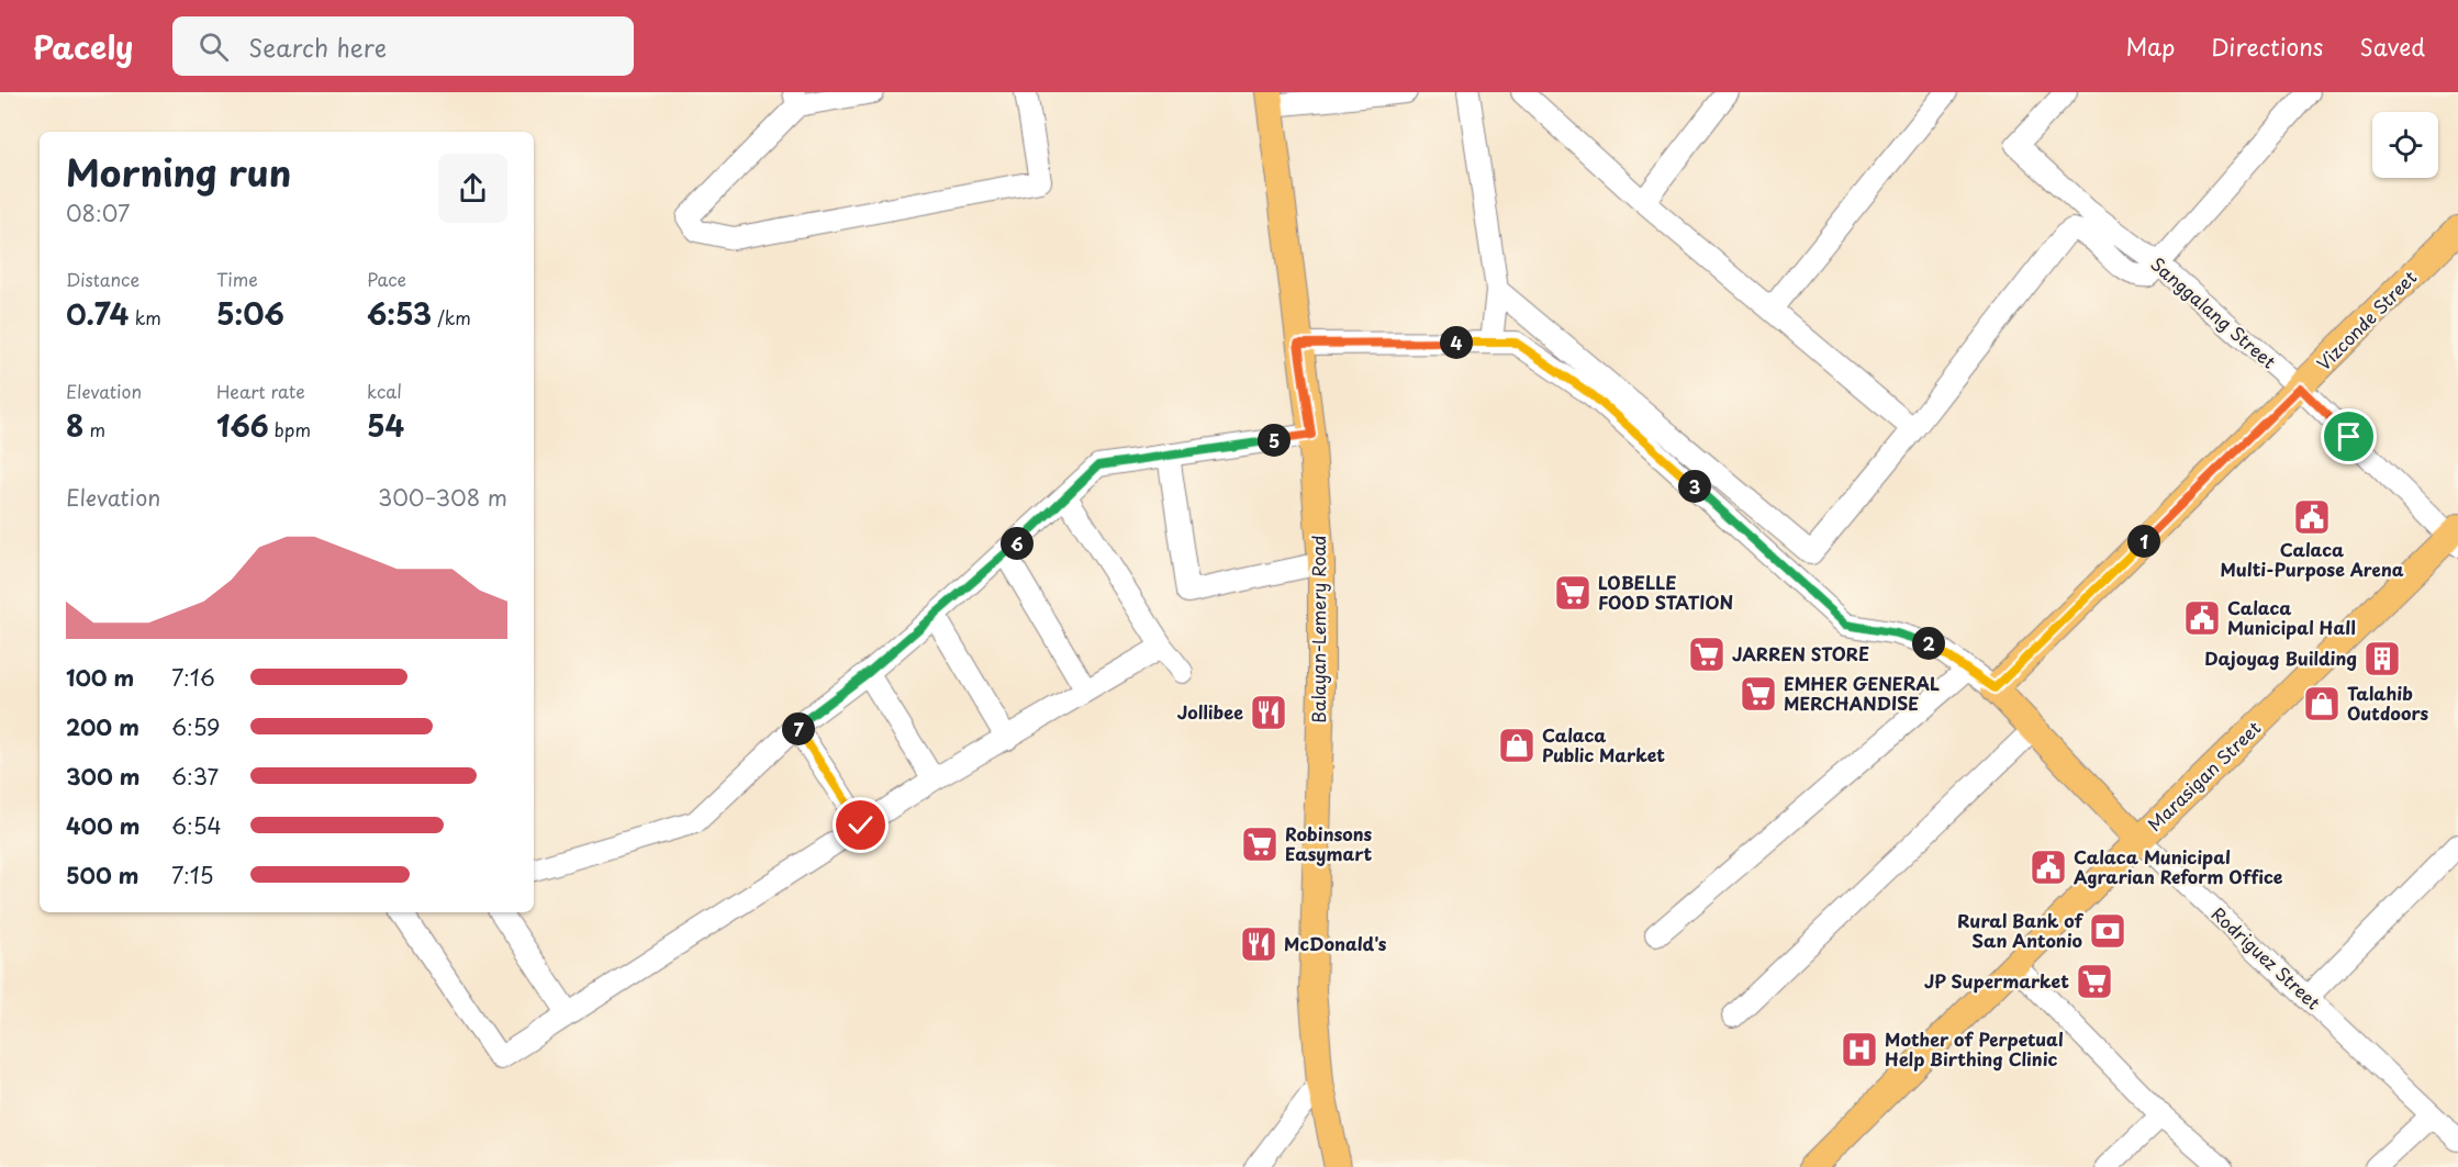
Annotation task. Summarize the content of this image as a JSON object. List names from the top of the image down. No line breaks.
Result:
{"streets":{"main road":["Vizconde Street","Balayan-Lemery Road","Marasigan Street","Rodriguez Street"],"street":["Sanggalang Street"]},"crossings":[["Sanggalang Street","Vizconde Street"],["Sanggalang Street","Marasigan Street"],["Vizconde Street","Rodriguez Street"],["Marasigan Street","Rodriguez Street"]],"places":{"public building":["Calaca Multi-Purpose Arena","Calaca Municipal Hall","Calaca Municipal Agrarian Reform Office"],"supermarket":["LOBELLE FOOD STATION","JARREN STORE","EMHER GENERAL MERCHANDISE","Robinsons Easymart","JP Supermarket"],"building":["Dajoyag Building"],"shop":["Talahib Outdoors","Calaca Public Market"],"restaurant":["Jollibee","McDonald's"],"bank":["Rural Bank of San Antonio"],"hospital":["Mother of Perpetual Help Birthing Clinic"]},"page":{"header":"Pacely","search":"Search here","nav":["Map","Directions","Saved"],"heading":["Morning run","08:07"],"stats":[["Distance","0.74 km"],["Time","5:06"],["Pace","6:53 /km"],["Elevation","8 m"],["Heart rate","166 bpm"],["kcal","54"]],"pins":["4","5","3","1","6","2","7"],"chart":["Elevation","300–308 m"],"list":[{"name":"100 m","note":"7:16"},{"name":"200 m","note":"6:59"},{"name":"300 m","note":"6:37"},{"name":"400 m","note":"6:54"},{"name":"500 m","note":"7:15"}]}}
